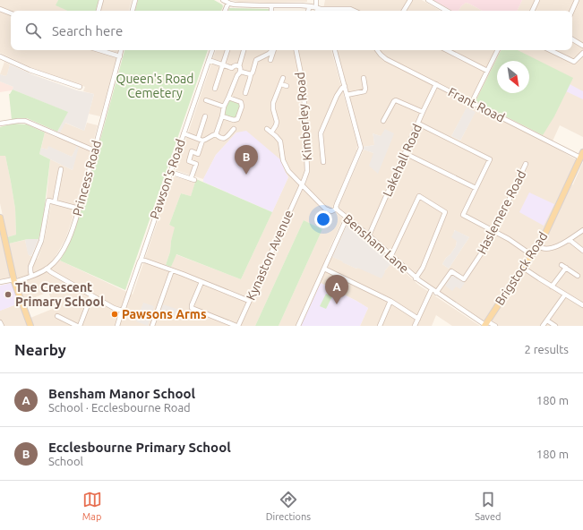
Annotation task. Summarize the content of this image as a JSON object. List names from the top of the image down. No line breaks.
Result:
{"streets":{"main road":["Brigstock Road"],"street":["Frant Road","Kimberley Road","Lakehall Road","Princess Road","Pawson's Road","Haslemere Road","Bensham Lane","Kynaston Avenue"]},"crossings":[["Frant Road","Lakehall Road"],["Frant Road","Brigstock Road"],["Kimberley Road","Kynaston Avenue"],["Lakehall Road","Bensham Lane"],["Haslemere Road","Bensham Lane"],["Bensham Lane","Brigstock Road"]],"parks":["Queen's Road Cemetery"],"places":["The Crescent Primary School","Pawsons Arms"],"north":"bottom right","page":{"search":"Search here","pins":["B","A"],"heading":["Nearby","2 results"],"list":[{"mark":"A","name":"Bensham Manor School","note":"School · Ecclesbourne Road","value":"180 m"},{"mark":"B","name":"Ecclesbourne Primary School","note":"School","value":"180 m"}],"nav":["Map","Directions","Saved"]}}
